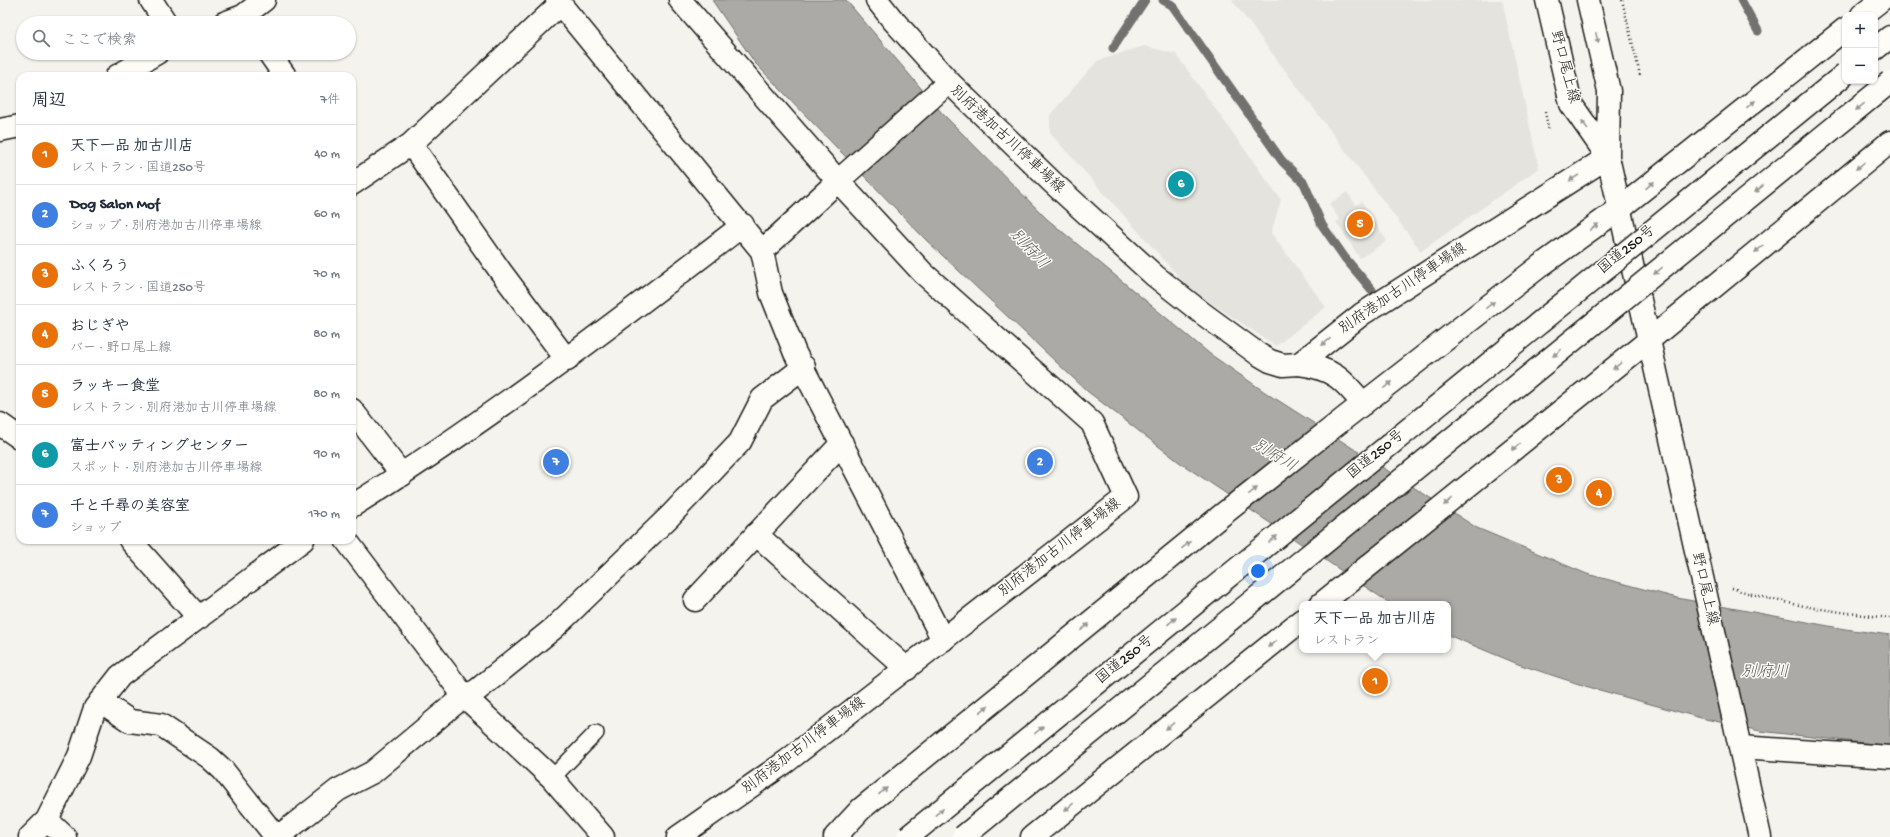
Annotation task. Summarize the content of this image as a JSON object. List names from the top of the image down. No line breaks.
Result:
{"streets":{"main road":["野口尾上線","別府港加古川停車場線","国道250号"]},"crossings":[["野口尾上線","別府港加古川停車場線"]],"water":["別府川"],"page":{"map_buttons":["+","−"],"search":"ここで検索","heading":["周辺","7件"],"list":[{"mark":"1","name":"天下一品 加古川店","note":"レストラン · 国道250号","value":"40 m"},{"mark":"2","name":"Dog Salon Mof","note":"ショップ · 別府港加古川停車場線","value":"60 m"},{"mark":"3","name":"ふくろう","note":"レストラン · 国道250号","value":"70 m"},{"mark":"4","name":"おじぎや","note":"バー · 野口尾上線","value":"80 m"},{"mark":"5","name":"ラッキー食堂","note":"レストラン · 別府港加古川停車場線","value":"80 m"},{"mark":"6","name":"富士バッティングセンター","note":"スポット · 別府港加古川停車場線","value":"90 m"},{"mark":"7","name":"千と千尋の美容室","note":"ショップ","value":"170 m"}],"pins":["6","5","2","7","3","4","1"],"popup":["天下一品 加古川店","レストラン"]}}
